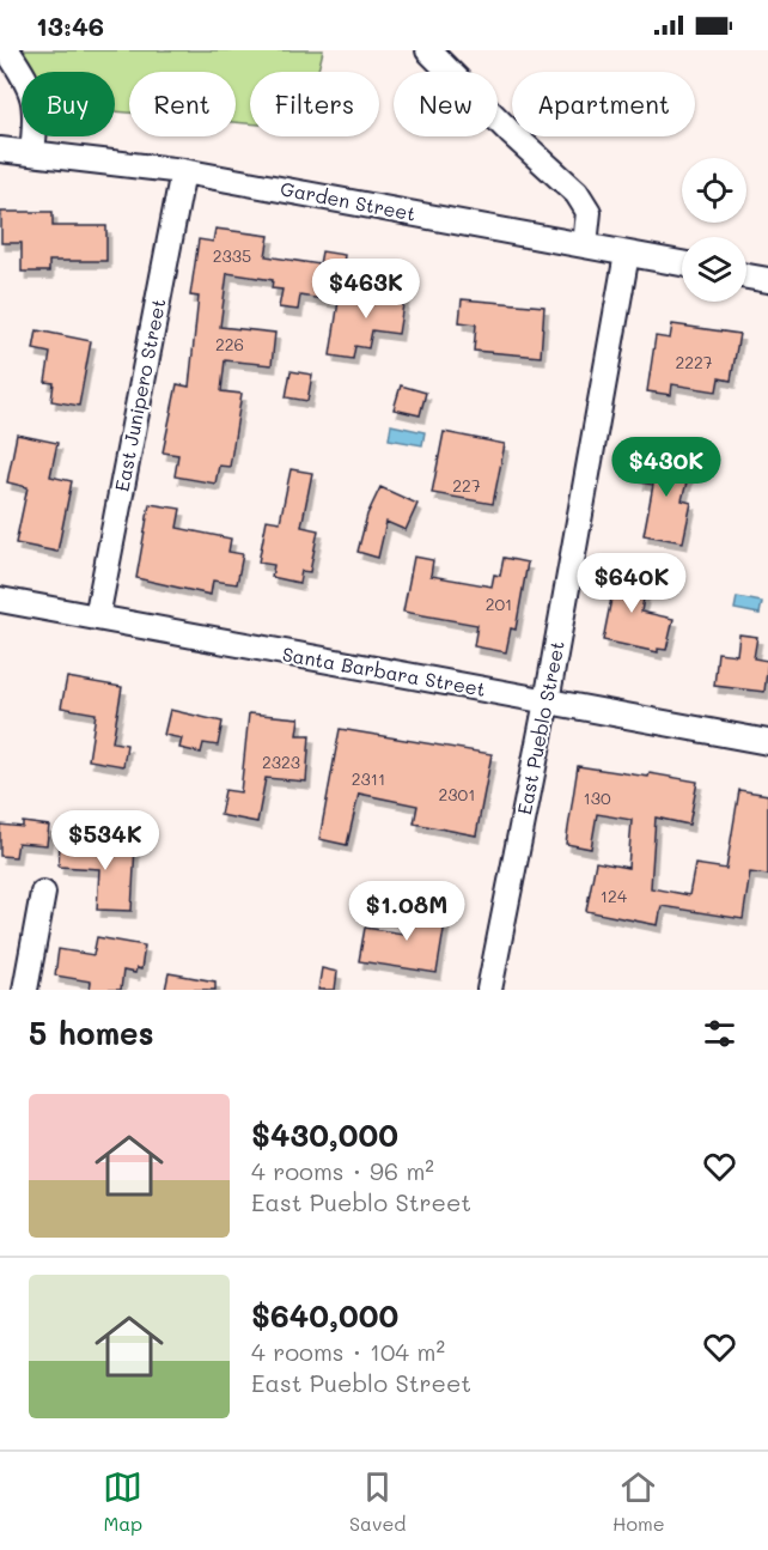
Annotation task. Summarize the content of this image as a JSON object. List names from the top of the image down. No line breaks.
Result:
{"streets":{"street":["Garden Street","East Junipero Street","Santa Barbara Street","East Pueblo Street"]},"crossings":[["Garden Street","East Junipero Street"],["Garden Street","East Pueblo Street"],["East Junipero Street","Santa Barbara Street"],["Santa Barbara Street","East Pueblo Street"]],"house_numbers":["2335","226","2227","227","201","2323","2311","2301","130","124"],"page":{"status":"13:46","chip":["Buy","Rent","Filters","New","Apartment"],"price":["$463K","$430K","$640K","$534K","$1.08M"],"heading":"5 homes","list":[{"name":"$430,000","note":"4 rooms · 96 m² · East Pueblo Street"},{"name":"$640,000","note":"4 rooms · 104 m² · East Pueblo Street"}],"tabs":["Map","Saved","Home"]}}
